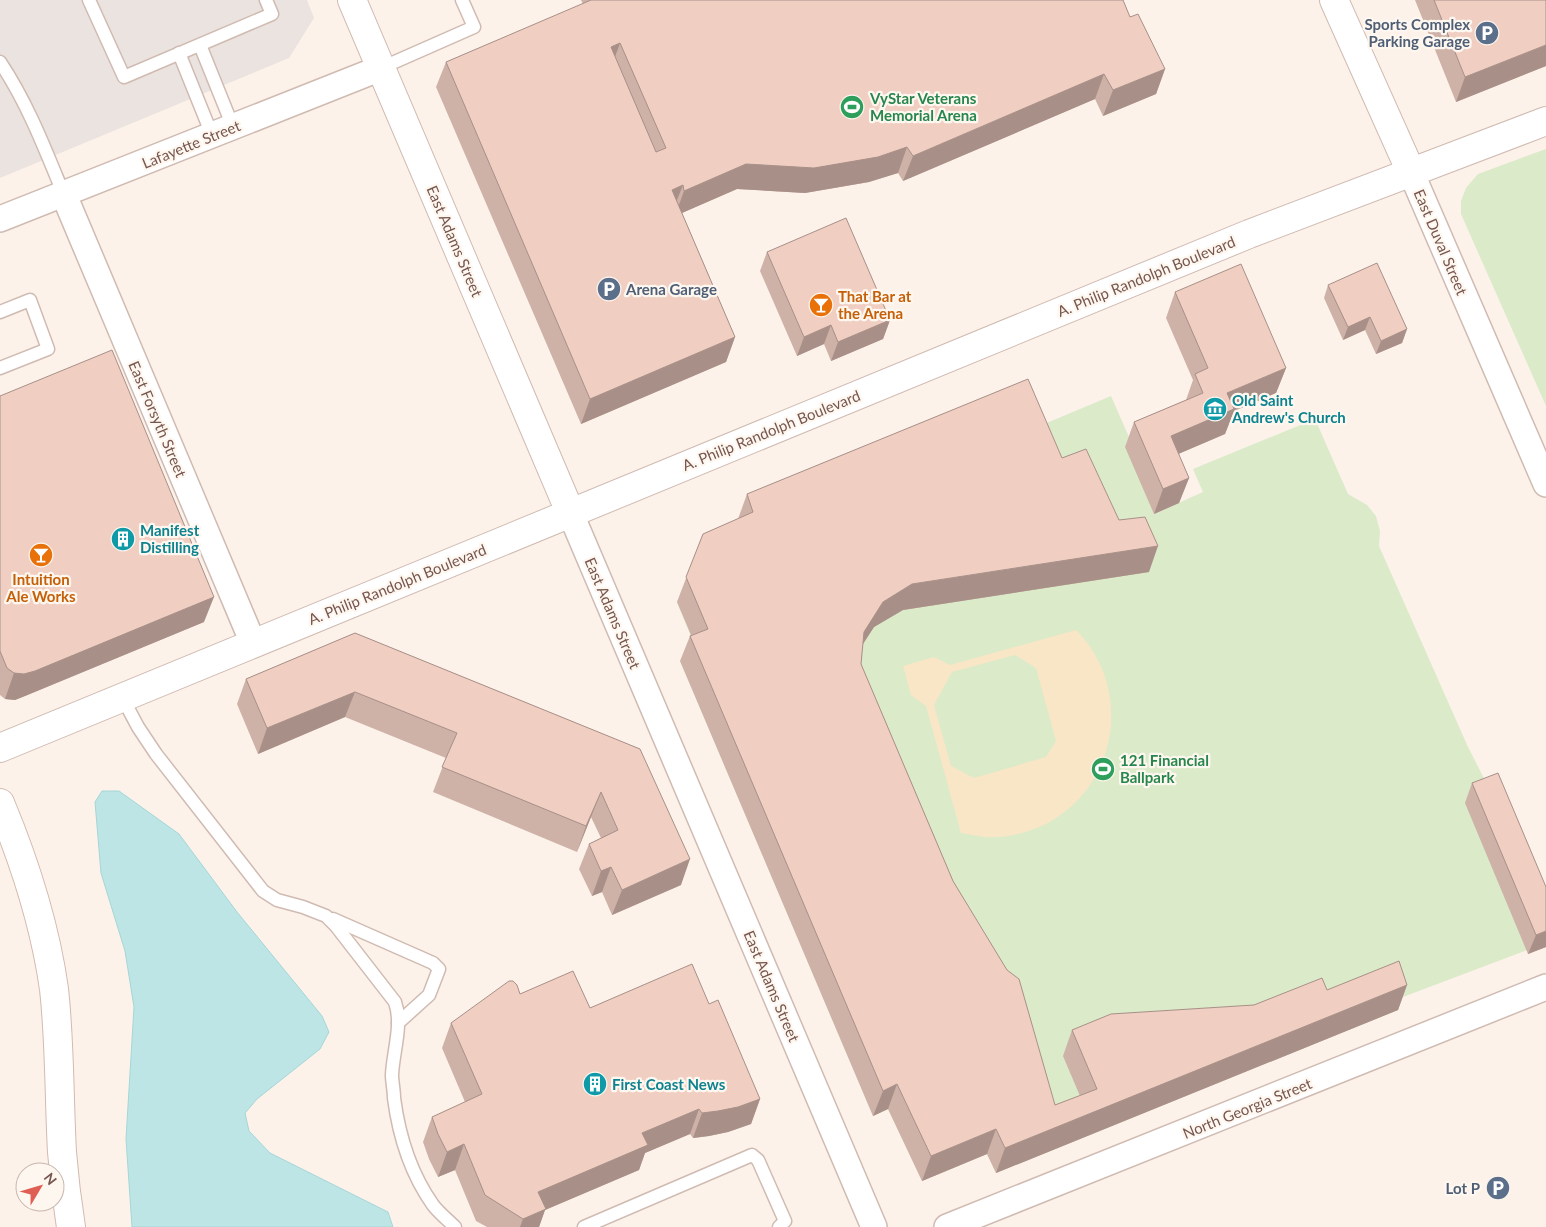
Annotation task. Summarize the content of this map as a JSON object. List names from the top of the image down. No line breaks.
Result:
{"streets":{"street":["Lafayette Street","East Adams Street","East Duval Street","A. Philip Randolph Boulevard","East Forsyth Street","North Georgia Street"]},"crossings":[["Lafayette Street","East Adams Street"],["Lafayette Street","East Forsyth Street"],["East Adams Street","A. Philip Randolph Boulevard"],["East Duval Street","A. Philip Randolph Boulevard"],["A. Philip Randolph Boulevard","East Forsyth Street"]],"places":{"parking":["Sports Complex Parking Garage","Arena Garage","Lot P"],"sports":["VyStar Veterans Memorial Arena","121 Financial Ballpark"],"bar":["That Bar at the Arena","Intuition Ale Works"],"museum":["Old Saint Andrew's Church"],"building":["Manifest Distilling","First Coast News"]},"north":"top right"}
